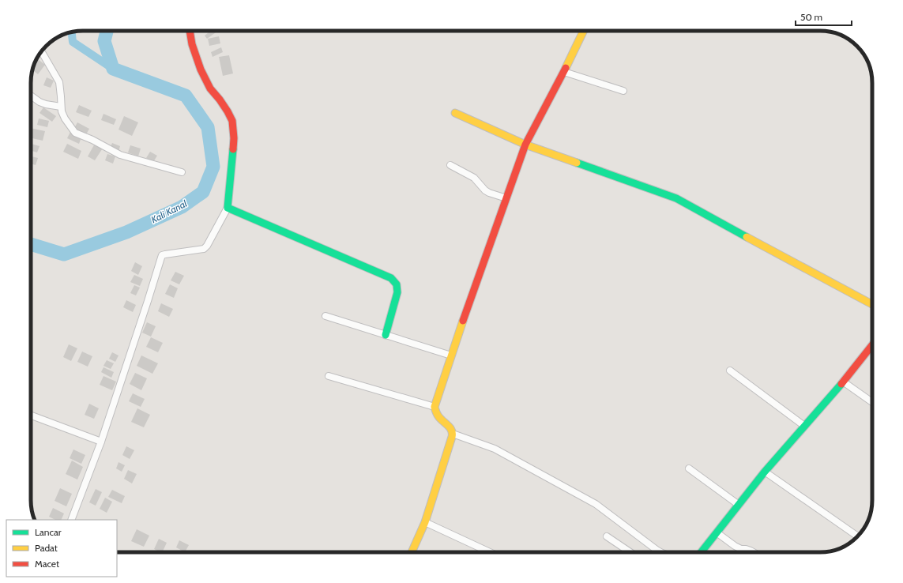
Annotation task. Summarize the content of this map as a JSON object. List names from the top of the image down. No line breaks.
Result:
{"water":["Kali Kanal"],"legend":["Lancar","Padat","Macet"],"scale_bar":"50 m"}
